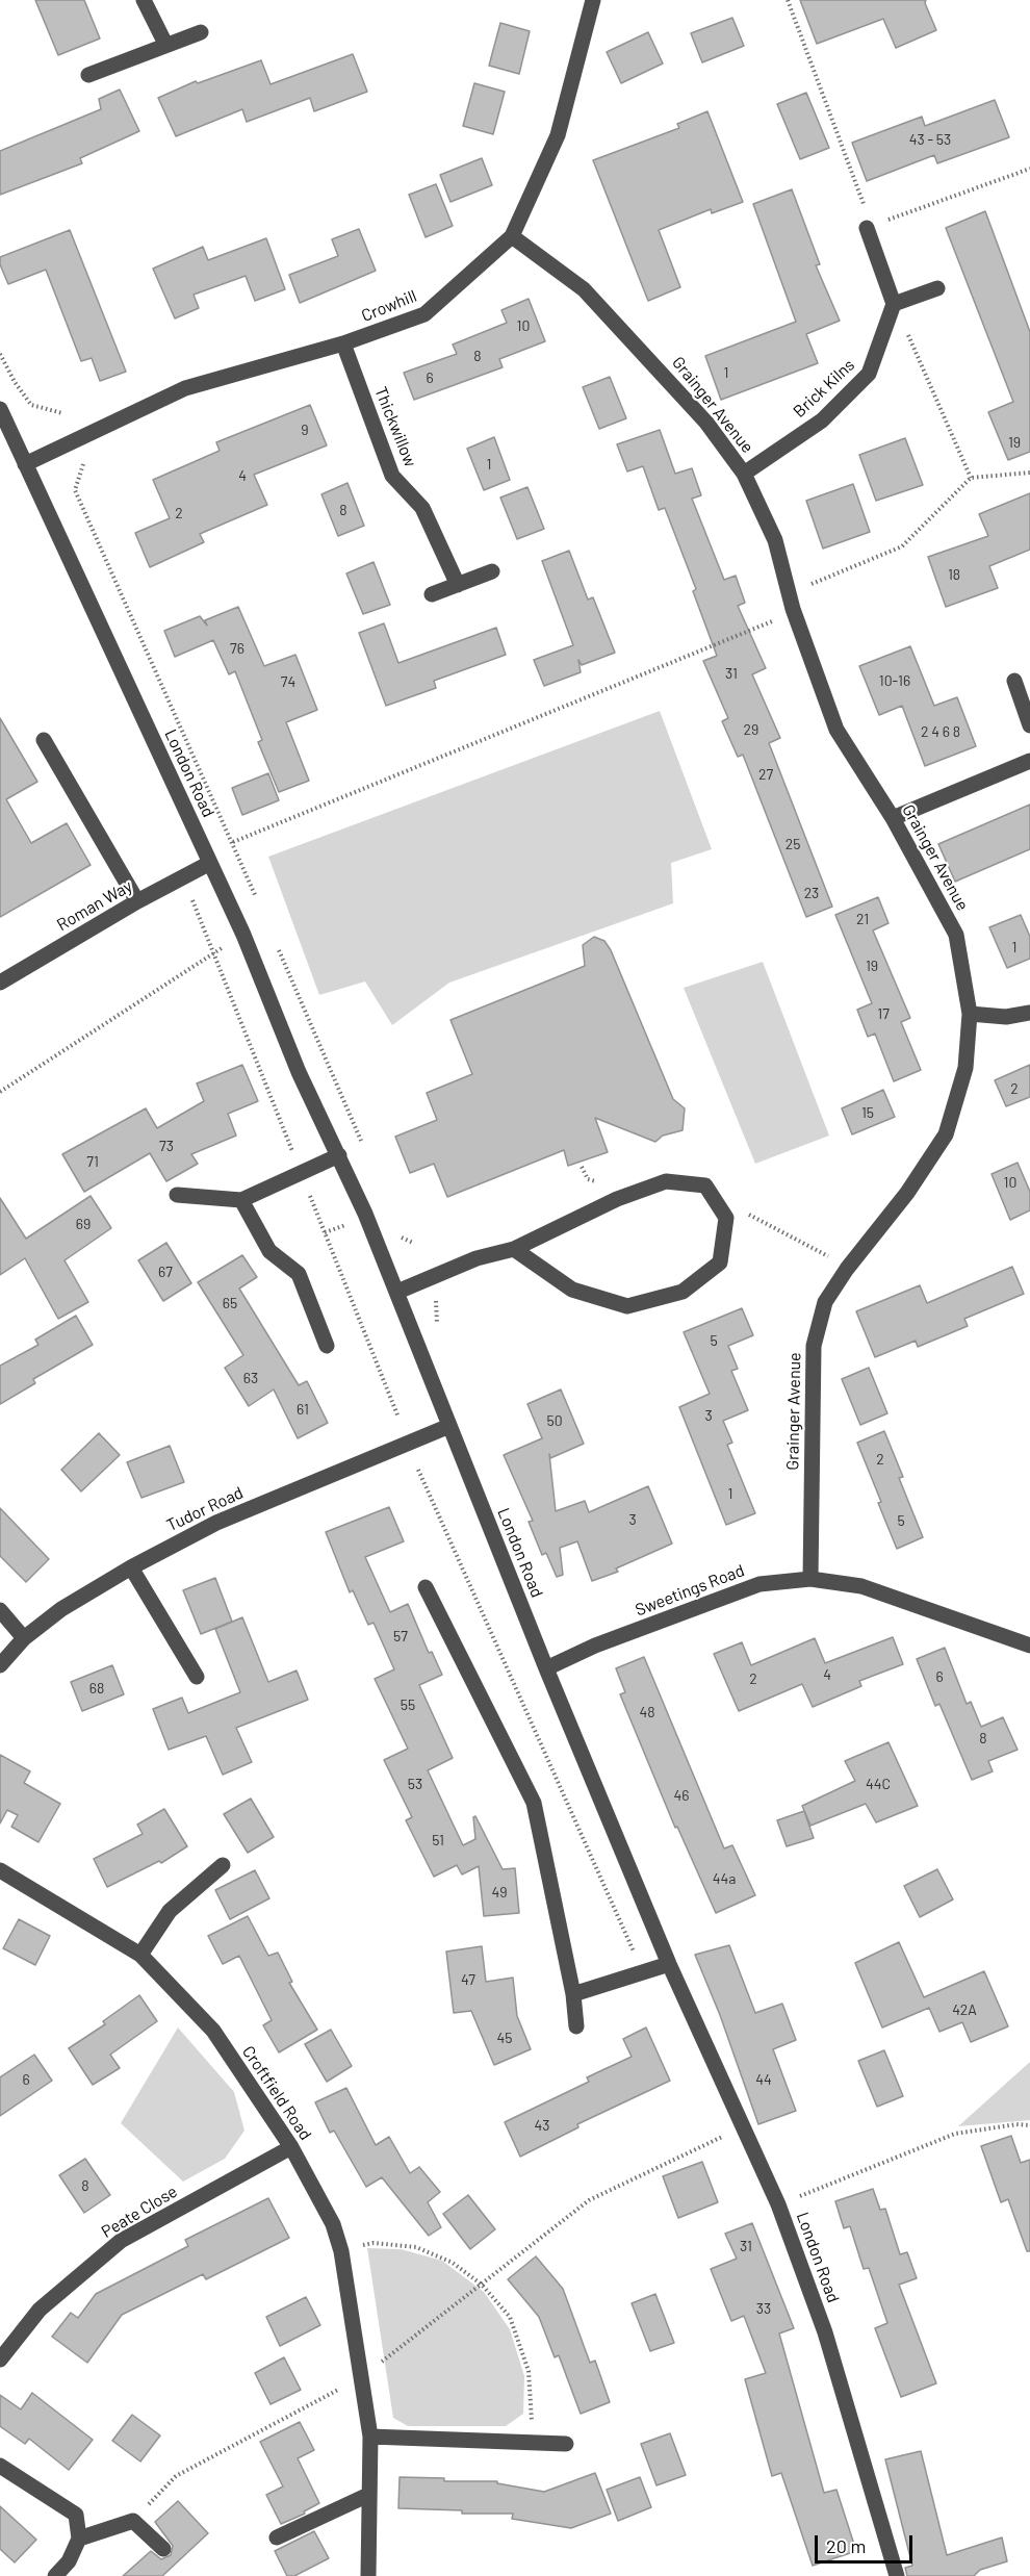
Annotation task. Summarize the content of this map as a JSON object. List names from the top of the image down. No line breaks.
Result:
{"streets":{"street":["Crowhill","Brick Kilns","Grainger Avenue","Thickwillow","London Road","Roman Way","Tudor Road","Sweetings Road","Croftfield Road","Peate Close"]},"crossings":[["Crowhill","Grainger Avenue"],["Crowhill","Thickwillow"],["Crowhill","London Road"],["Brick Kilns","Grainger Avenue"],["Grainger Avenue","Sweetings Road"],["London Road","Roman Way"],["London Road","Tudor Road"],["London Road","Sweetings Road"],["Croftfield Road","Peate Close"]],"house_numbers":["43 - 53","10","8","1","6","9","19","1","4","8","2","18","76","31","10-16","74","29","2 4 6 8","27","25","23","21","1","19","17","2","15","73","71","10","69","67","65","5","63","61","3","50","2","1","3","5","57","4","6","2","68","55","48","8","53","44C","46","51","44a","49","47","42A","45","6","44","43","8","31","33"],"scale_bar":"20 m"}
